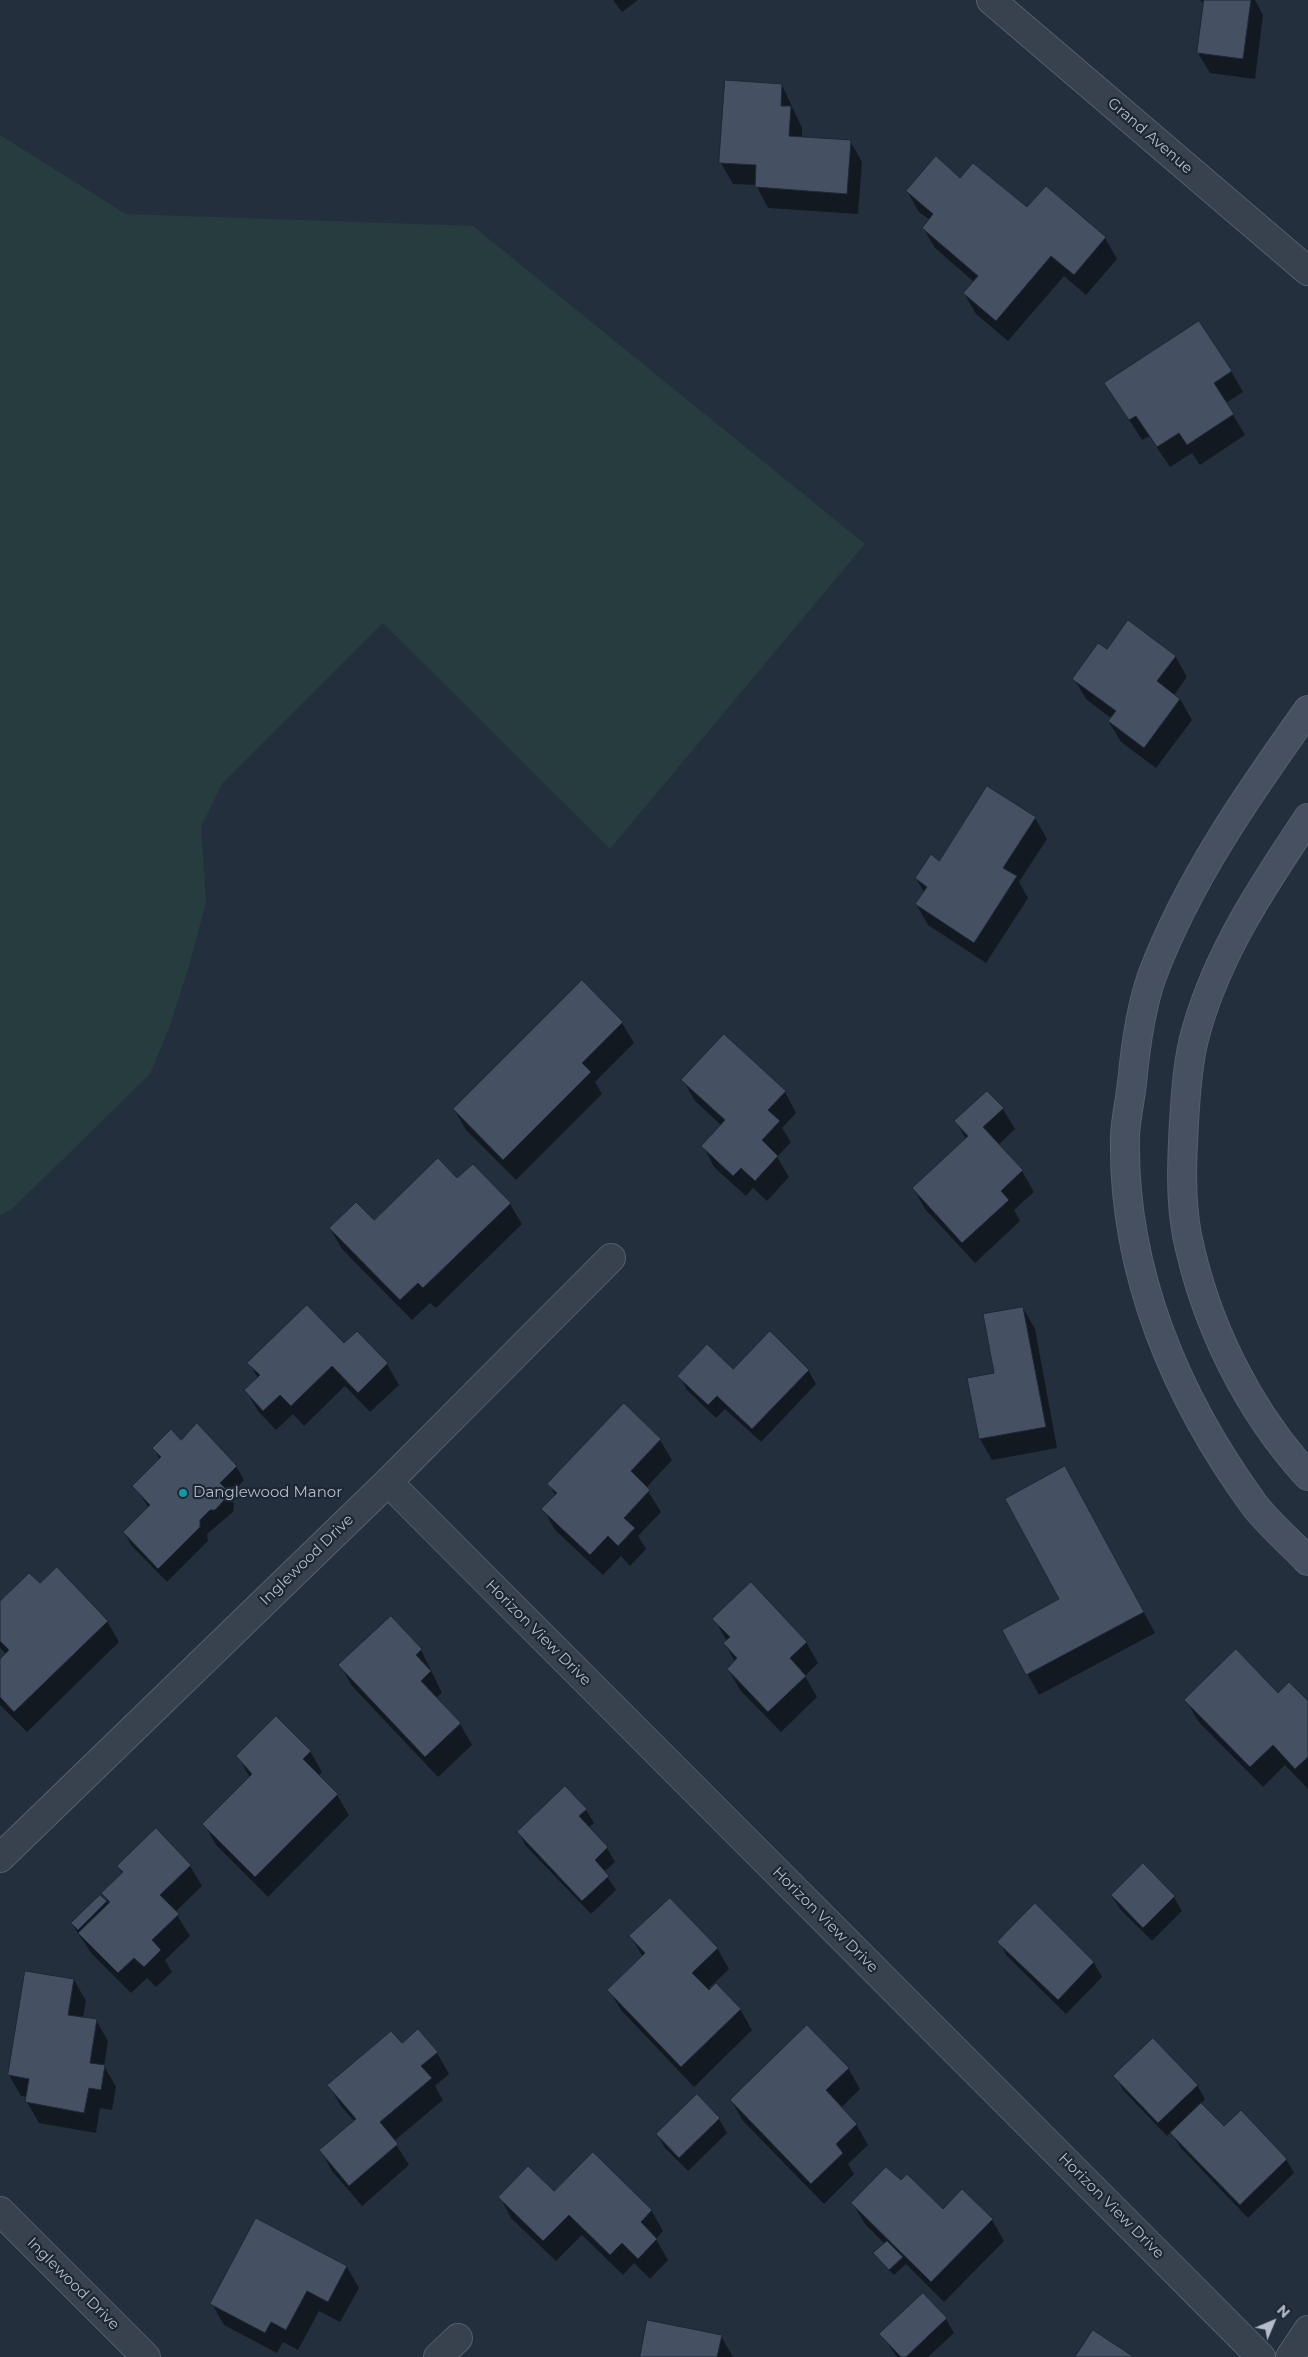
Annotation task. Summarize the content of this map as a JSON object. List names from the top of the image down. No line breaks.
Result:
{"streets":{"street":["Grand Avenue","Inglewood Drive","Horizon View Drive"]},"crossings":[["Inglewood Drive","Horizon View Drive"]],"places":["Danglewood Manor"],"north":"top right"}
